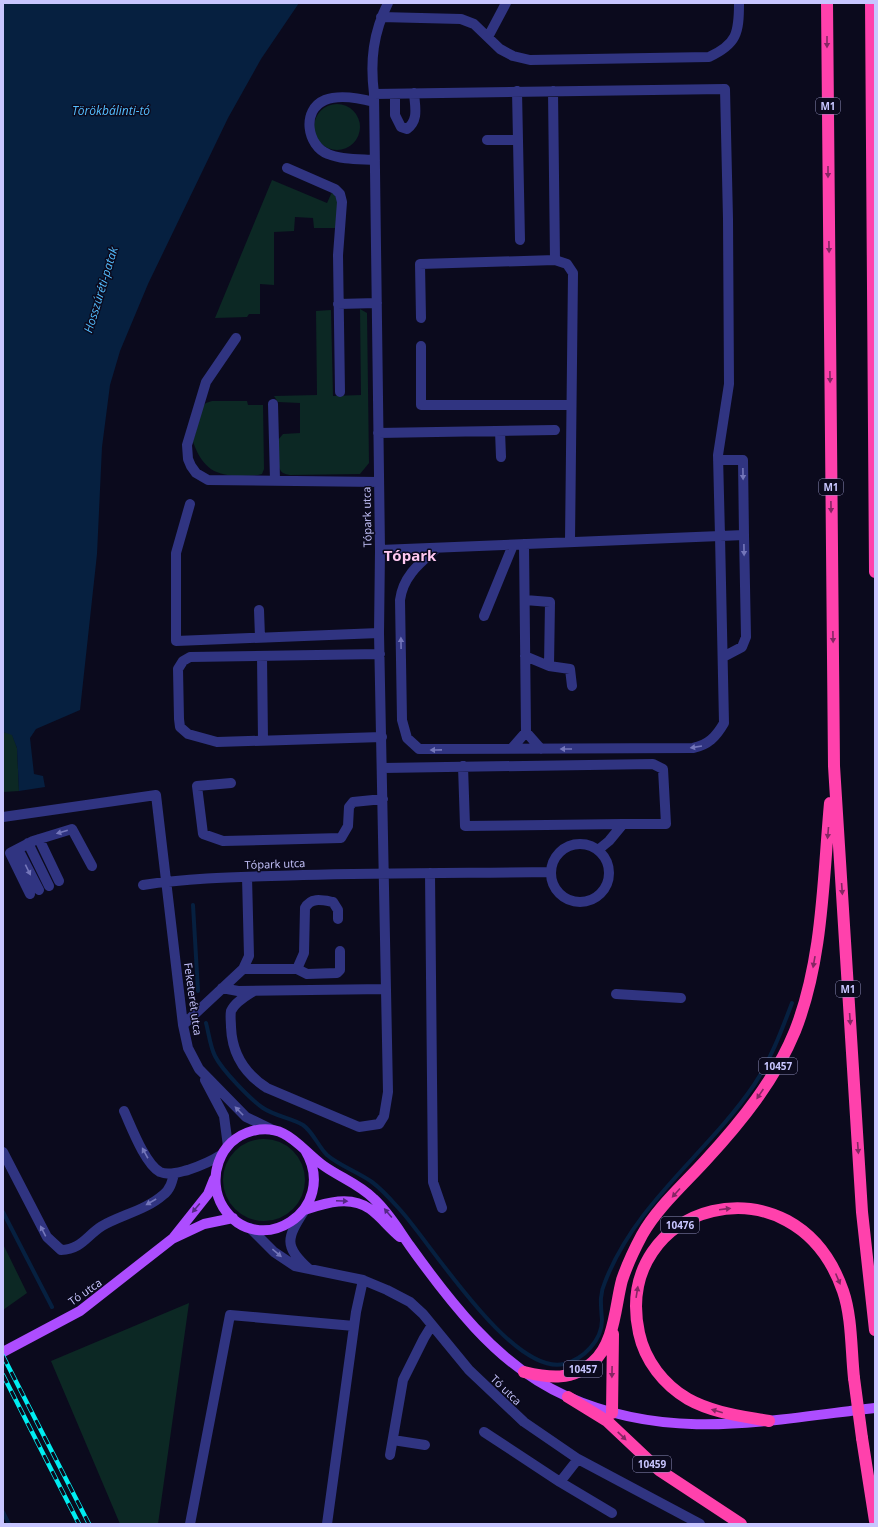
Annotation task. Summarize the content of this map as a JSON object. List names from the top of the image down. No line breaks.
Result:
{"streets":{"highway":["M1","10457","10476","10459"],"main road":["Tó utca"],"street":["Tópark utca","Feketerét utca"]},"crossings":[["M1","10457"],["Tópark utca","Feketerét utca"],["Feketerét utca","Tó utca"]],"districts":["Tópark"],"water":["Törökbálinti-tó","Hosszúréti-patak"]}
